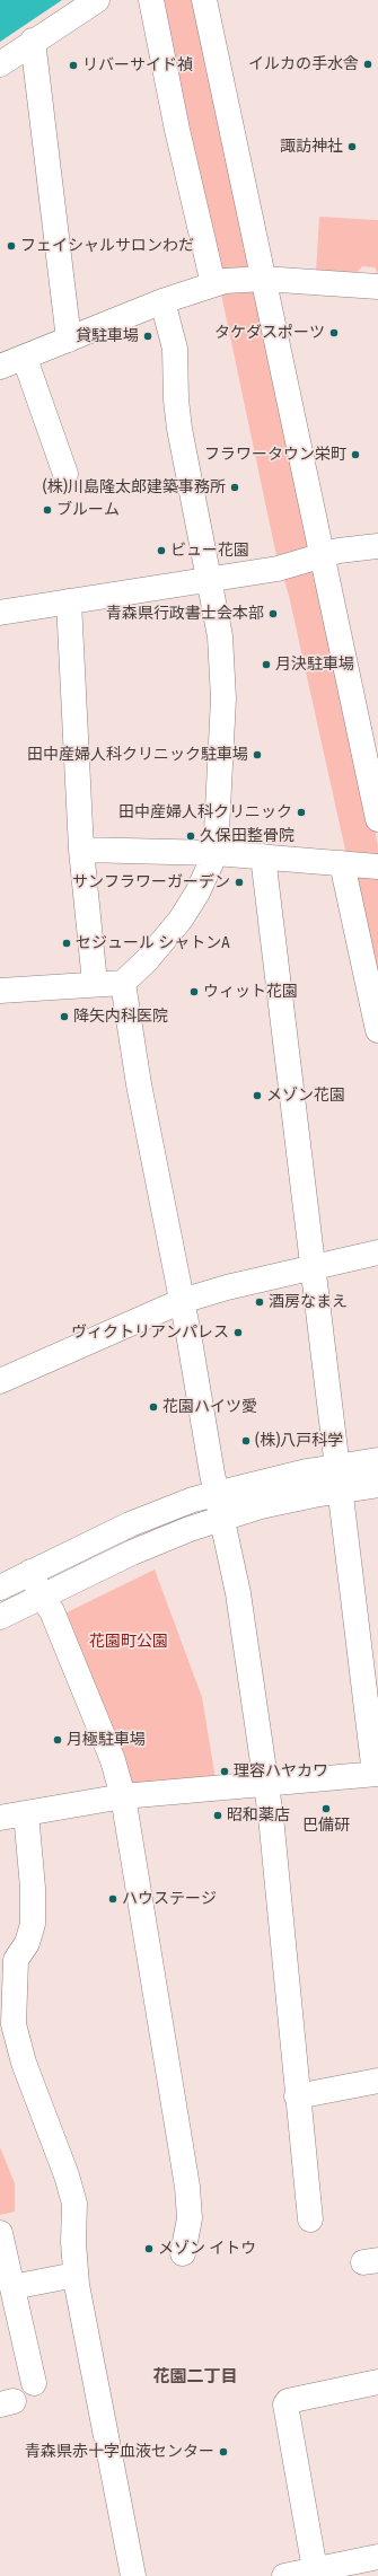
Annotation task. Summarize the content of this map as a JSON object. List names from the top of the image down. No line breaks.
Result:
{"districts":["花園二丁目"],"parks":["花園町公園"],"places":["イルカの手水舎","リバーサイド禎","諏訪神社","フェイシャルサロンわだ","タケダスポーツ","貸駐車場","フラワータウン栄町","(株)川島隆太郎建築事務所","ブルーム","ビュー花園","青森県行政書士会本部","月決駐車場","田中産婦人科クリニック駐車場","田中産婦人科クリニック","久保田整骨院","サンフラワーガーデン","セジュール シャトンA","ウィット花園","降矢内科医院","メゾン花園","酒房なまえ","ヴィクトリアンパレス","花園ハイツ愛","(株)八戸科学","月極駐車場","理容ハヤカワ","巴備研","昭和薬店","ハウステージ","メゾン イトウ","青森県赤十字血液センター"]}
